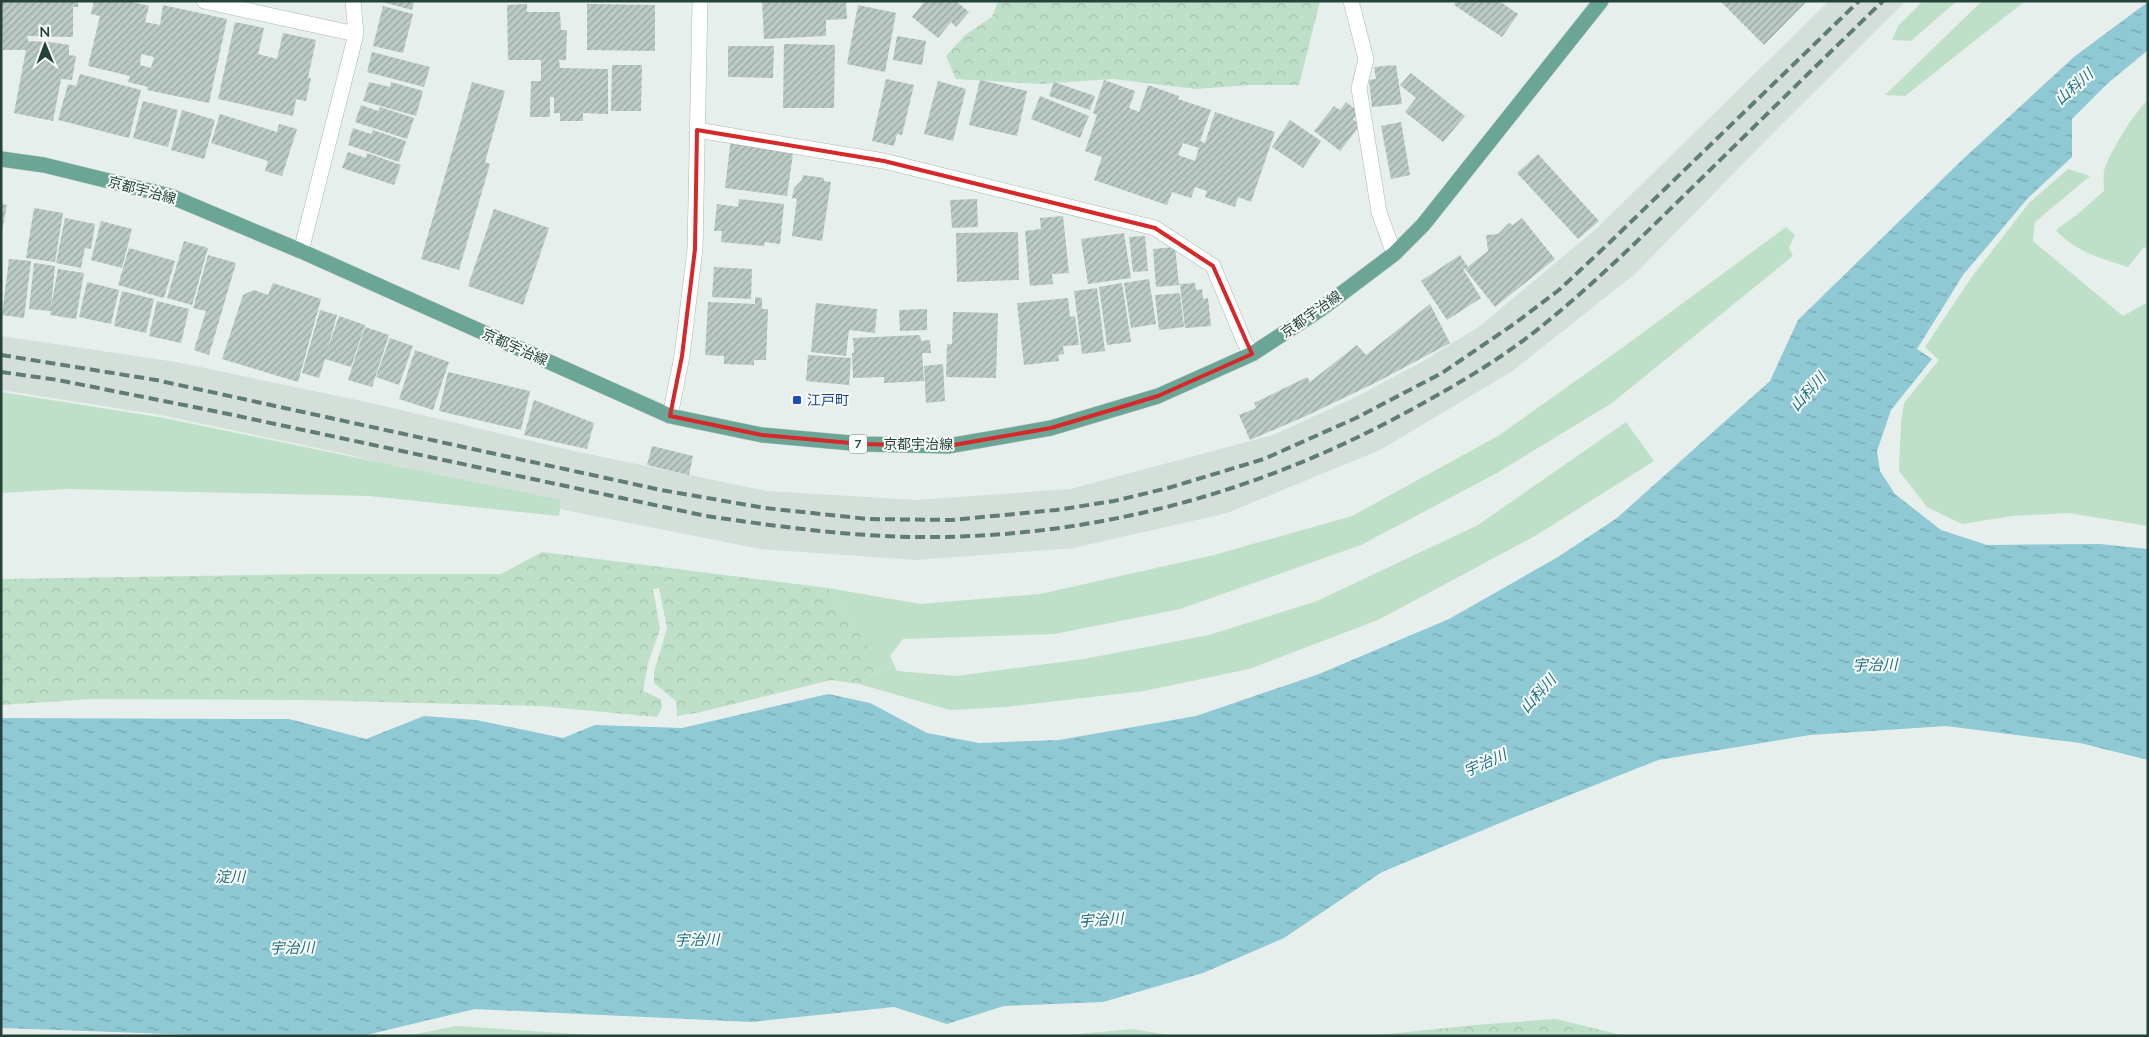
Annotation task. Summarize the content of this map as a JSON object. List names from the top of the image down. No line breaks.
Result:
{"streets":{"main road":["京都宇治線","7"]},"water":["山科川","宇治川","淀川"],"places":{"transit":["江戸町"]},"north":"top"}
